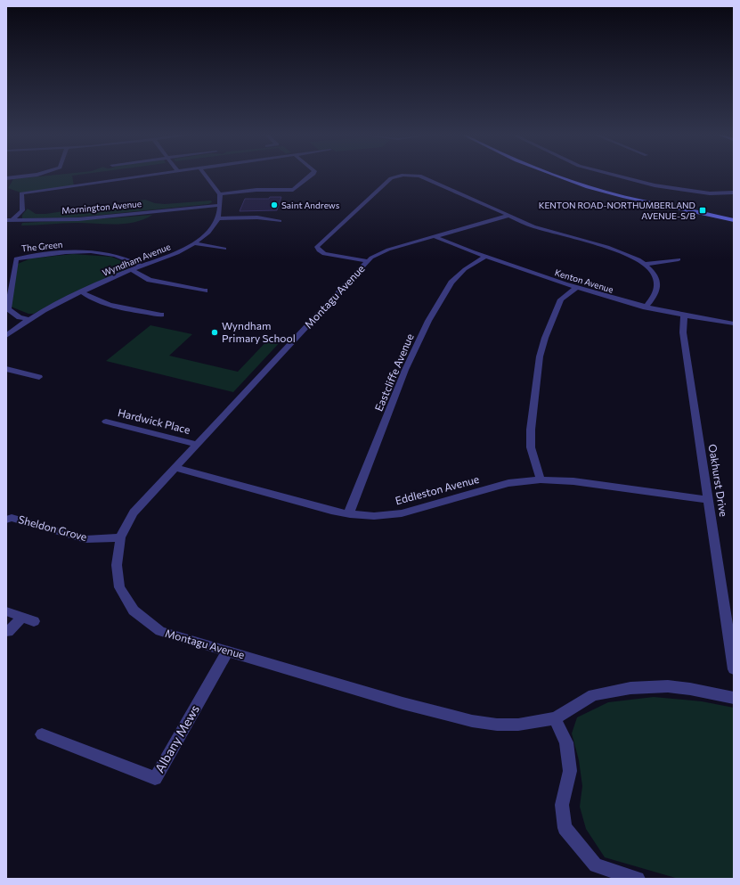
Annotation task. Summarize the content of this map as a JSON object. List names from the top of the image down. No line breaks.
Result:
{"streets":{"street":["Mornington Avenue","The Green","Wyndham Avenue","Kenton Avenue","Montagu Avenue","Eastcliffe Avenue","Hardwick Place","Oakhurst Drive","Eddleston Avenue","Sheldon Grove","Albany Mews"]},"crossings":[["The Green","Wyndham Avenue"],["Kenton Avenue","Montagu Avenue"],["Kenton Avenue","Eastcliffe Avenue"],["Kenton Avenue","Oakhurst Drive"],["Montagu Avenue","Hardwick Place"],["Montagu Avenue","Eddleston Avenue"],["Montagu Avenue","Sheldon Grove"],["Montagu Avenue","Albany Mews"],["Eastcliffe Avenue","Eddleston Avenue"],["Oakhurst Drive","Eddleston Avenue"]],"places":{"other":["Saint Andrews","Wyndham Primary School"],"transit":["KENTON ROAD-NORTHUMBERLAND AVENUE-S/B"]}}
